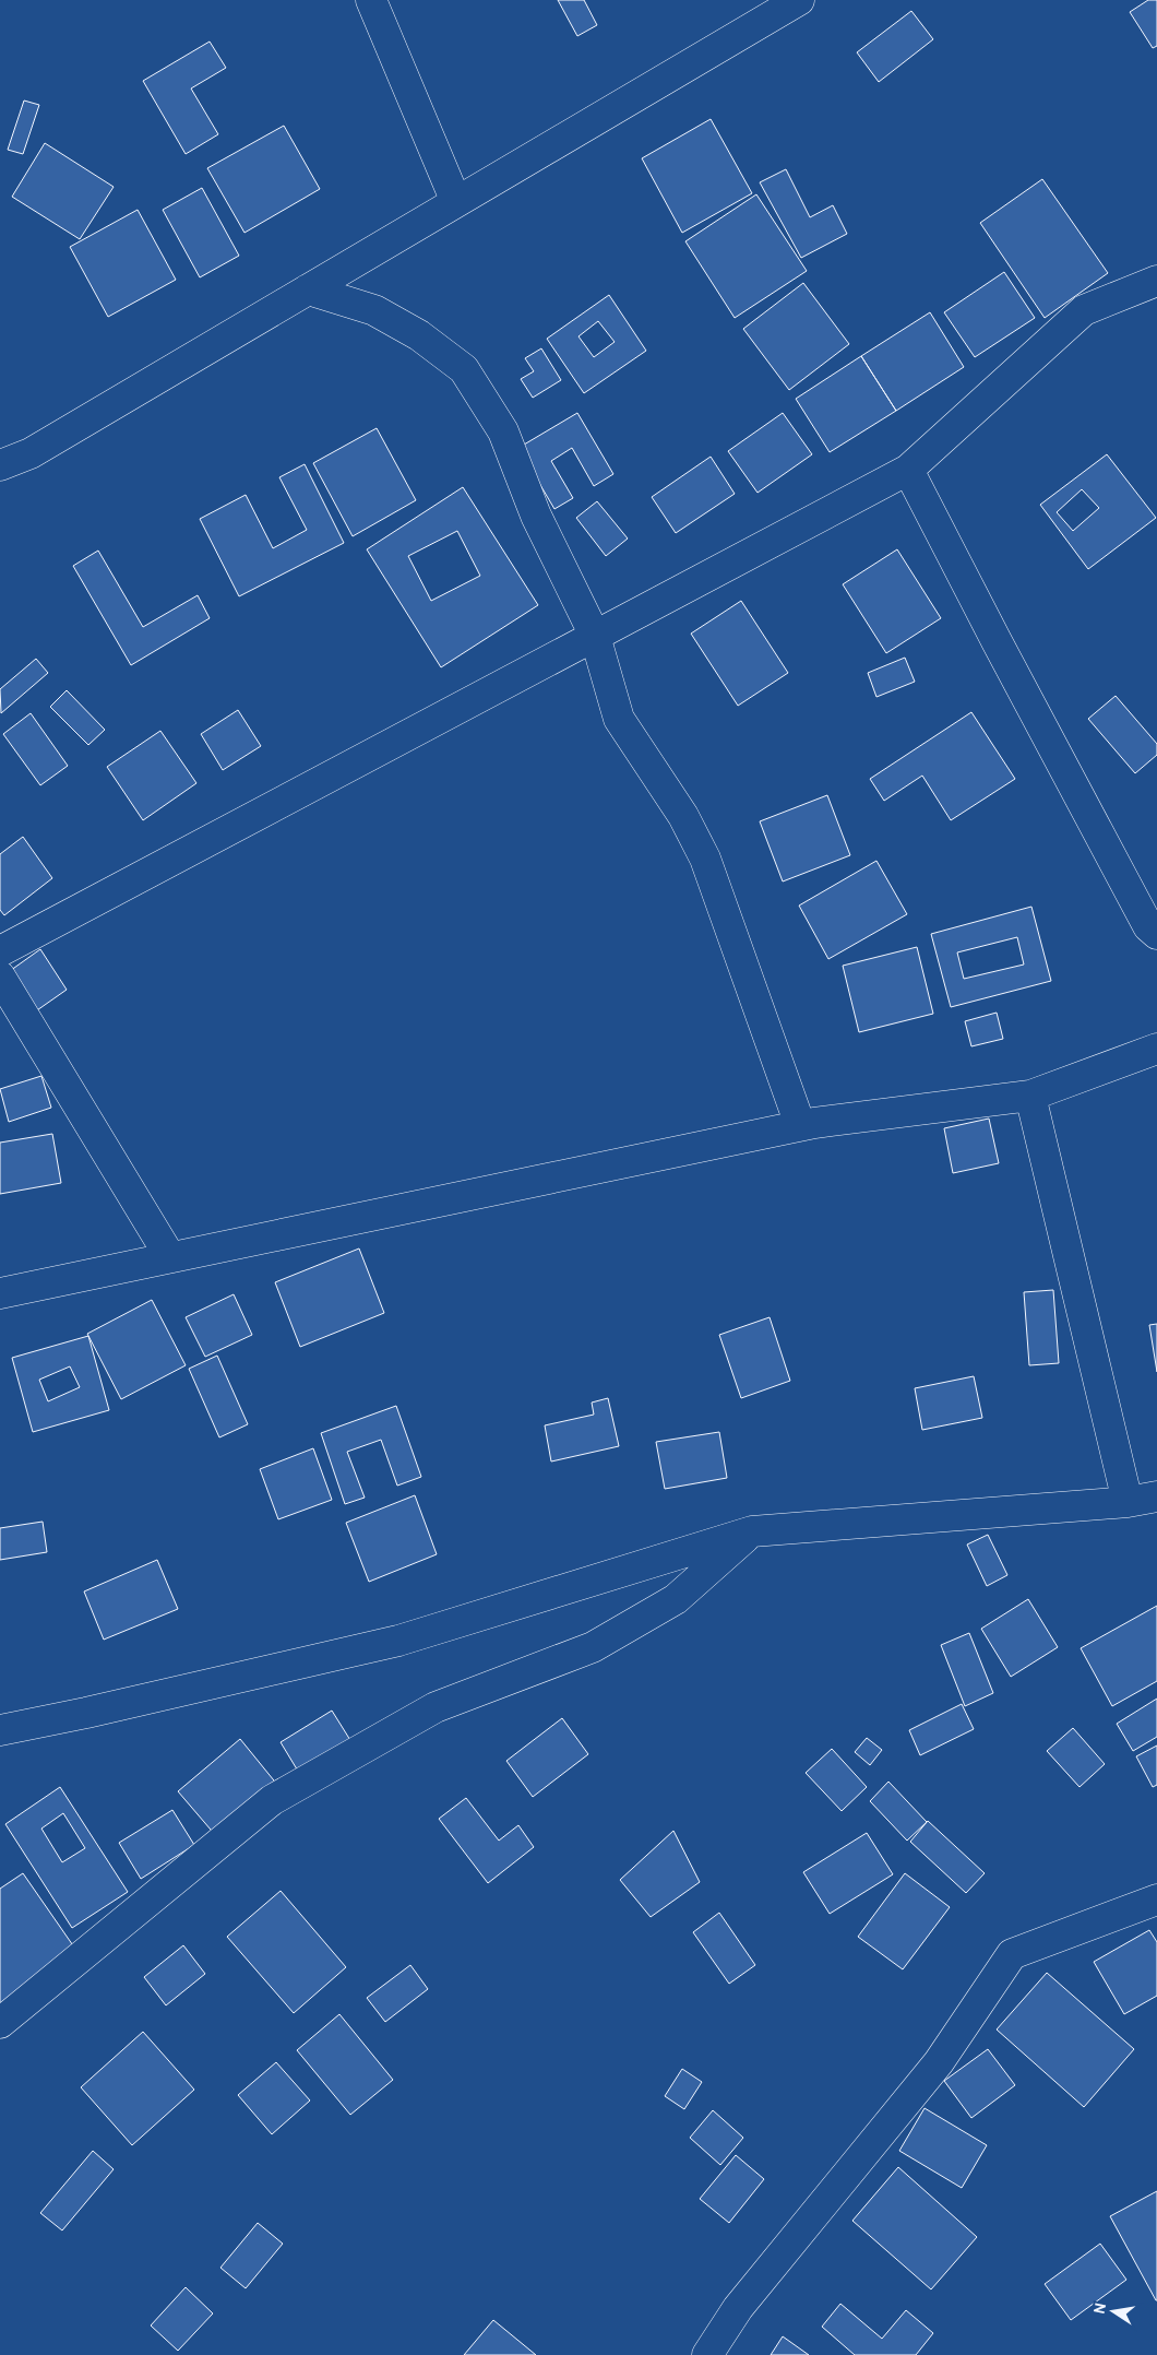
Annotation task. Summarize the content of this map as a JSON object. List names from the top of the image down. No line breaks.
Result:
{"north":"left"}
